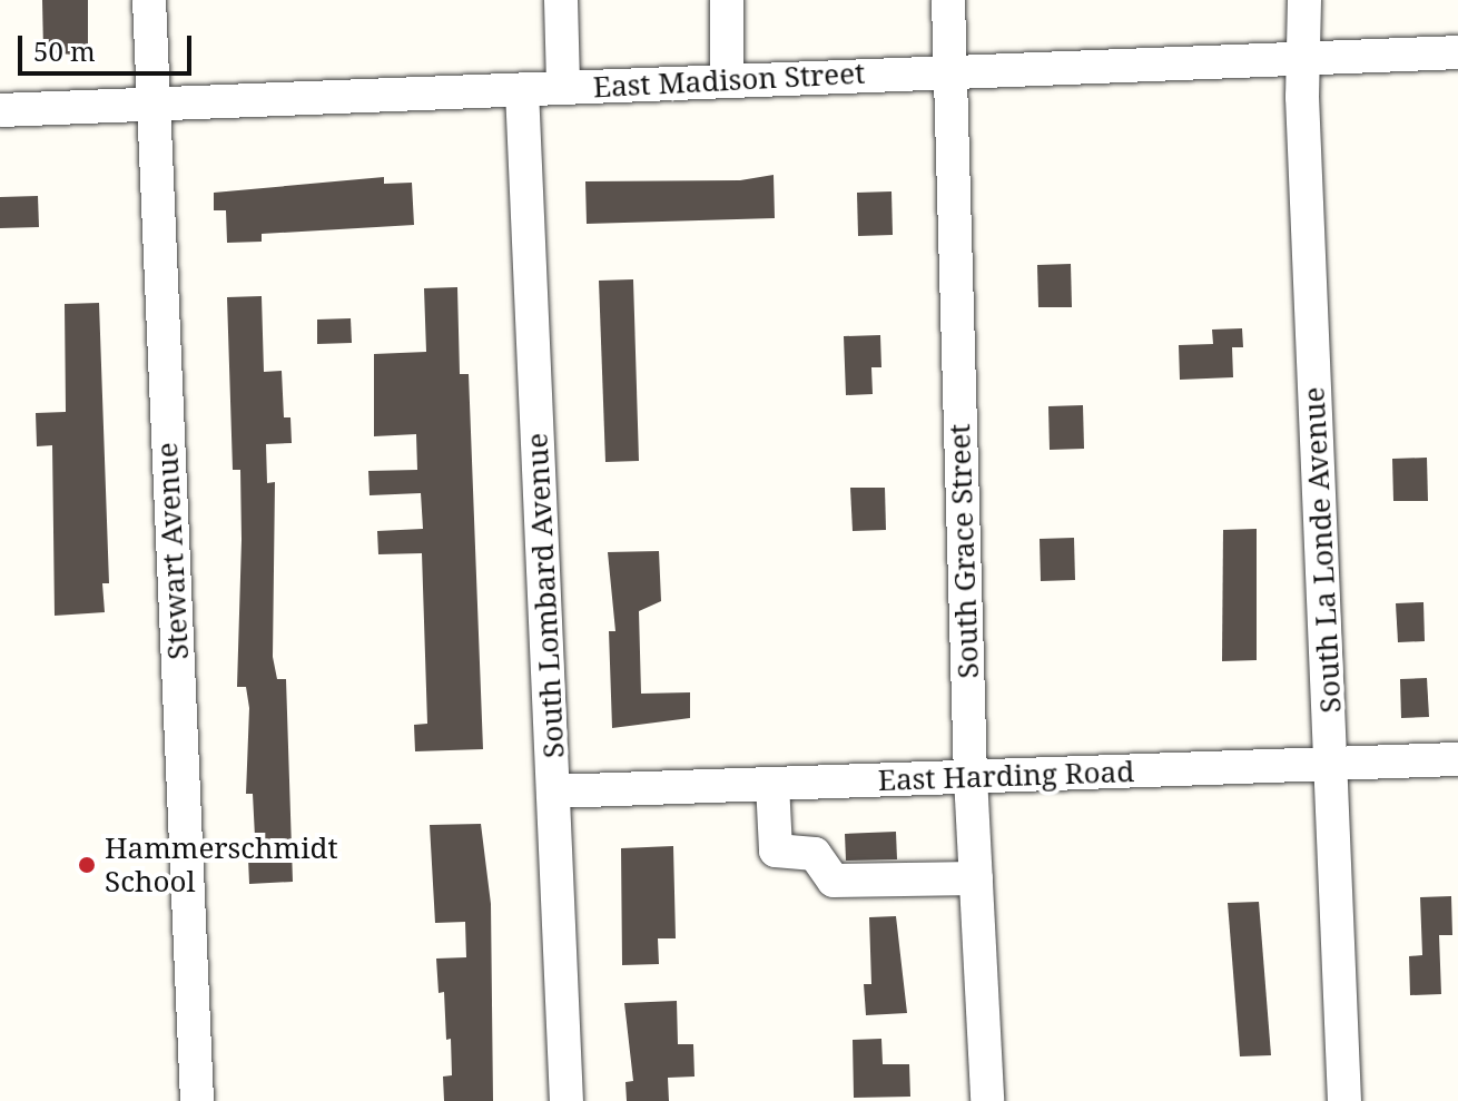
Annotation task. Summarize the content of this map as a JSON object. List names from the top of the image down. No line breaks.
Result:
{"streets":{"street":["East Madison Street","South La Londe Avenue","Stewart Avenue","South Grace Street","South Lombard Avenue","East Harding Road"]},"crossings":[["East Madison Street","South La Londe Avenue"],["East Madison Street","Stewart Avenue"],["East Madison Street","South Grace Street"],["East Madison Street","South Lombard Avenue"],["South La Londe Avenue","East Harding Road"],["South Grace Street","East Harding Road"],["South Lombard Avenue","East Harding Road"]],"places":["Hammerschmidt School"],"scale_bar":"50 m"}
